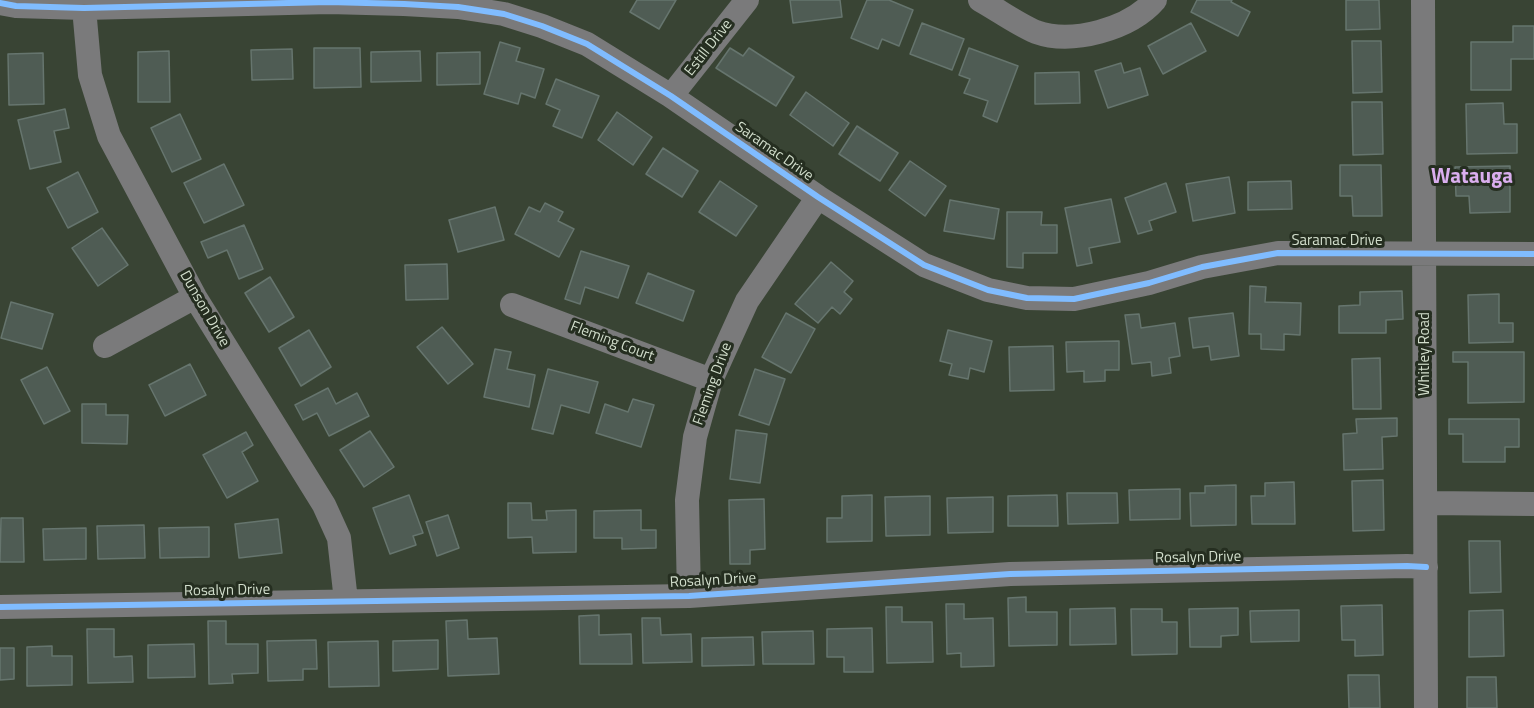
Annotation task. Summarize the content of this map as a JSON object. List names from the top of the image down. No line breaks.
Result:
{"streets":{"street":["Estill Drive","Saramac Drive","Dunson Drive","Fleming Court","Whitley Road","Fleming Drive","Rosalyn Drive"]},"crossings":[["Estill Drive","Saramac Drive"],["Saramac Drive","Dunson Drive"],["Saramac Drive","Whitley Road"],["Saramac Drive","Fleming Drive"],["Dunson Drive","Rosalyn Drive"],["Fleming Court","Fleming Drive"],["Whitley Road","Rosalyn Drive"],["Fleming Drive","Rosalyn Drive"]],"districts":["Watauga"]}
